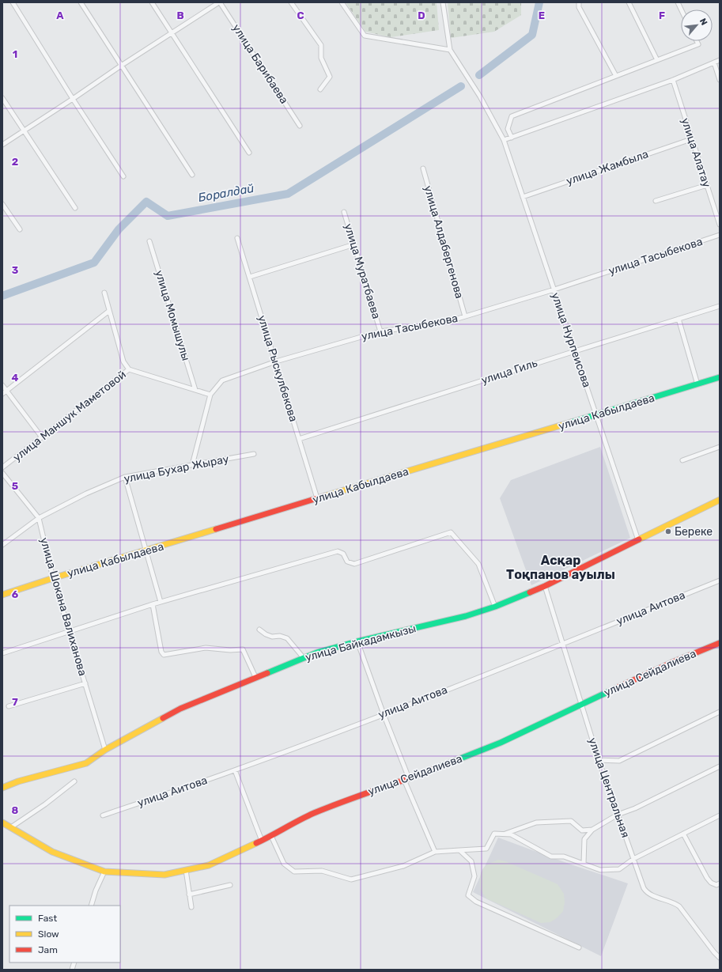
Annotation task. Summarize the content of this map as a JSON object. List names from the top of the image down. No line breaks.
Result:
{"streets":{"street":["улица Барибаева","улица Алатау","улица Жамбыла","улица Алдабергенова","улица Тасыбекова","улица Муратбаева","улица Момышулы","улица Нурпеисова","улица Рыскулбекова","улица Гиль","улица Кабылдаева","улица Маншук Маметовой","улица Бухар Жырау","улица Шокана Валиханова","улица Аитова","улица Байкадамкызы","улица Сейдалиева","улица Центральная"]},"crossings":[["улица Алатау","улица Жамбыла"],["улица Жамбыла","улица Нурпеисова"],["улица Алдабергенова","улица Тасыбекова"],["улица Тасыбекова","улица Муратбаева"],["улица Тасыбекова","улица Нурпеисова"],["улица Тасыбекова","улица Рыскулбекова"],["улица Тасыбекова","улица Маншук Маметовой"],["улица Тасыбекова","улица Бухар Жырау"],["улица Момышулы","улица Маншук Маметовой"],["улица Нурпеисова","улица Гиль"],["улица Нурпеисова","улица Кабылдаева"],["улица Нурпеисова","улица Байкадамкызы"],["улица Рыскулбекова","улица Гиль"],["улица Рыскулбекова","улица Кабылдаева"],["улица Кабылдаева","улица Шокана Валиханова"],["улица Бухар Жырау","улица Шокана Валиханова"],["улица Шокана Валиханова","улица Байкадамкызы"],["улица Аитова","улица Центральная"],["улица Байкадамкызы","улица Центральная"],["улица Сейдалиева","улица Центральная"]],"districts":["Асқар Тоқпанов ауылы"],"water":["Боралдай"],"places":["Береке"],"legend":["Fast","Slow","Jam"],"north":"top right","grid":{"columns":["A","B","C","D","E","F"],"rows":["1","2","3","4","5","6","7","8"]}}
